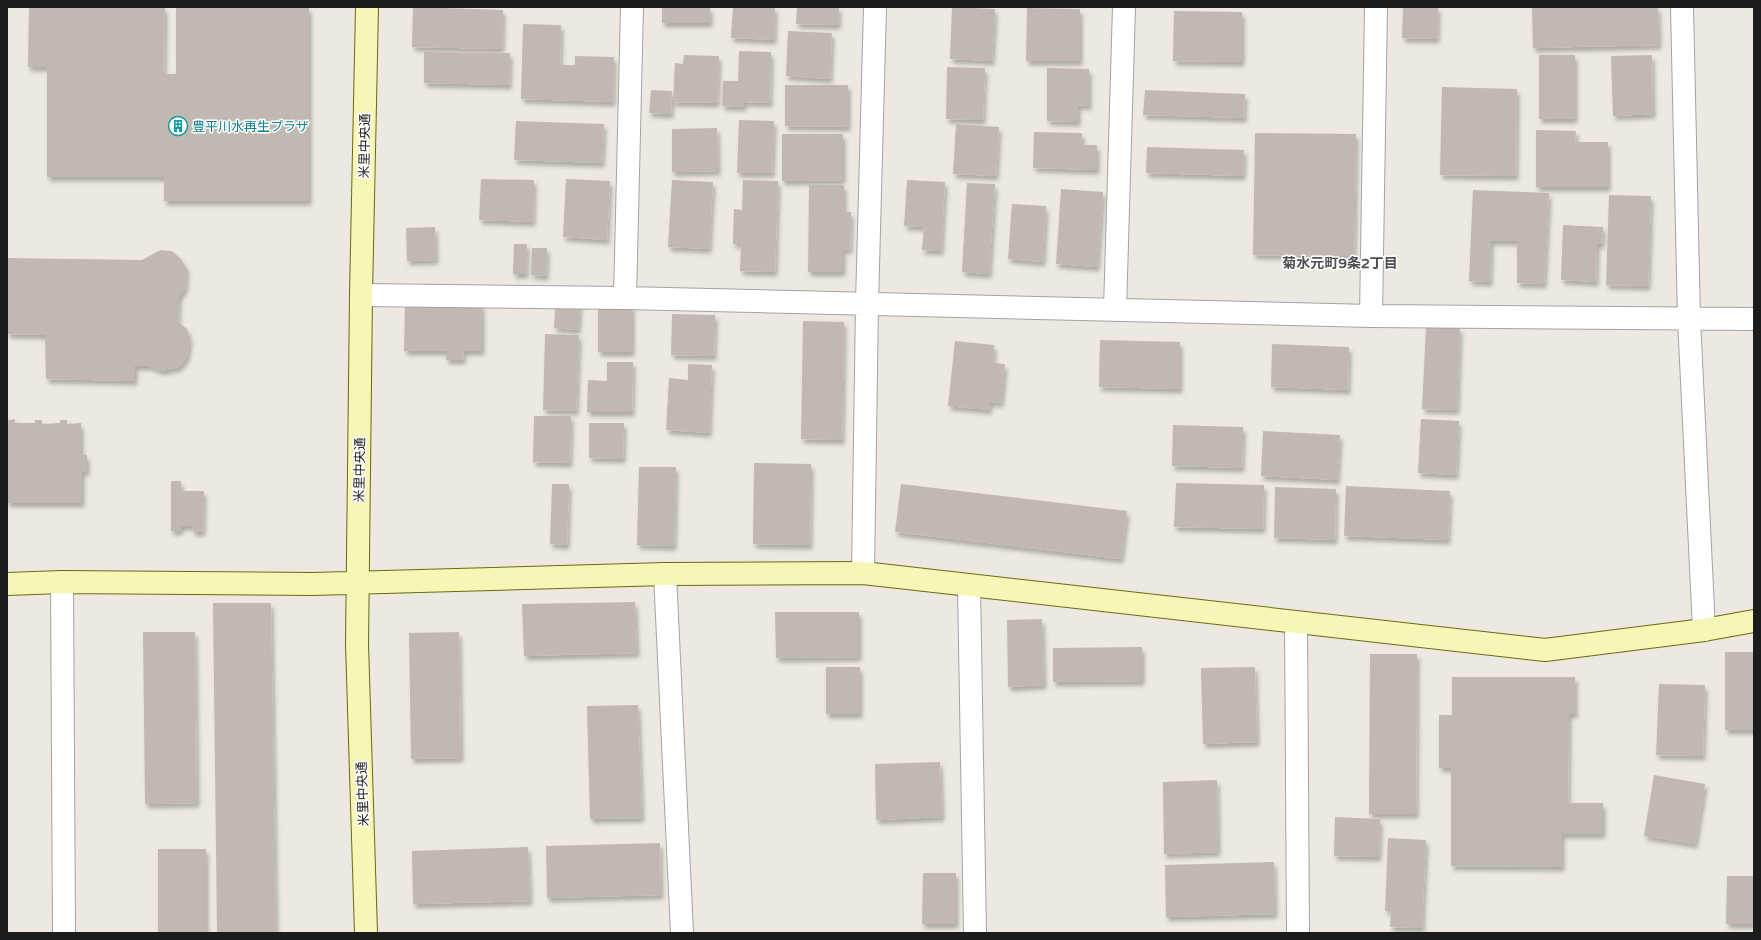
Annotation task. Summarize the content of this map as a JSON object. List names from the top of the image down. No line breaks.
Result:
{"streets":{"street":["米里中央通"]},"districts":["菊水元町9条2丁目"],"places":{"building":["豊平川水再生プラザ"]}}
